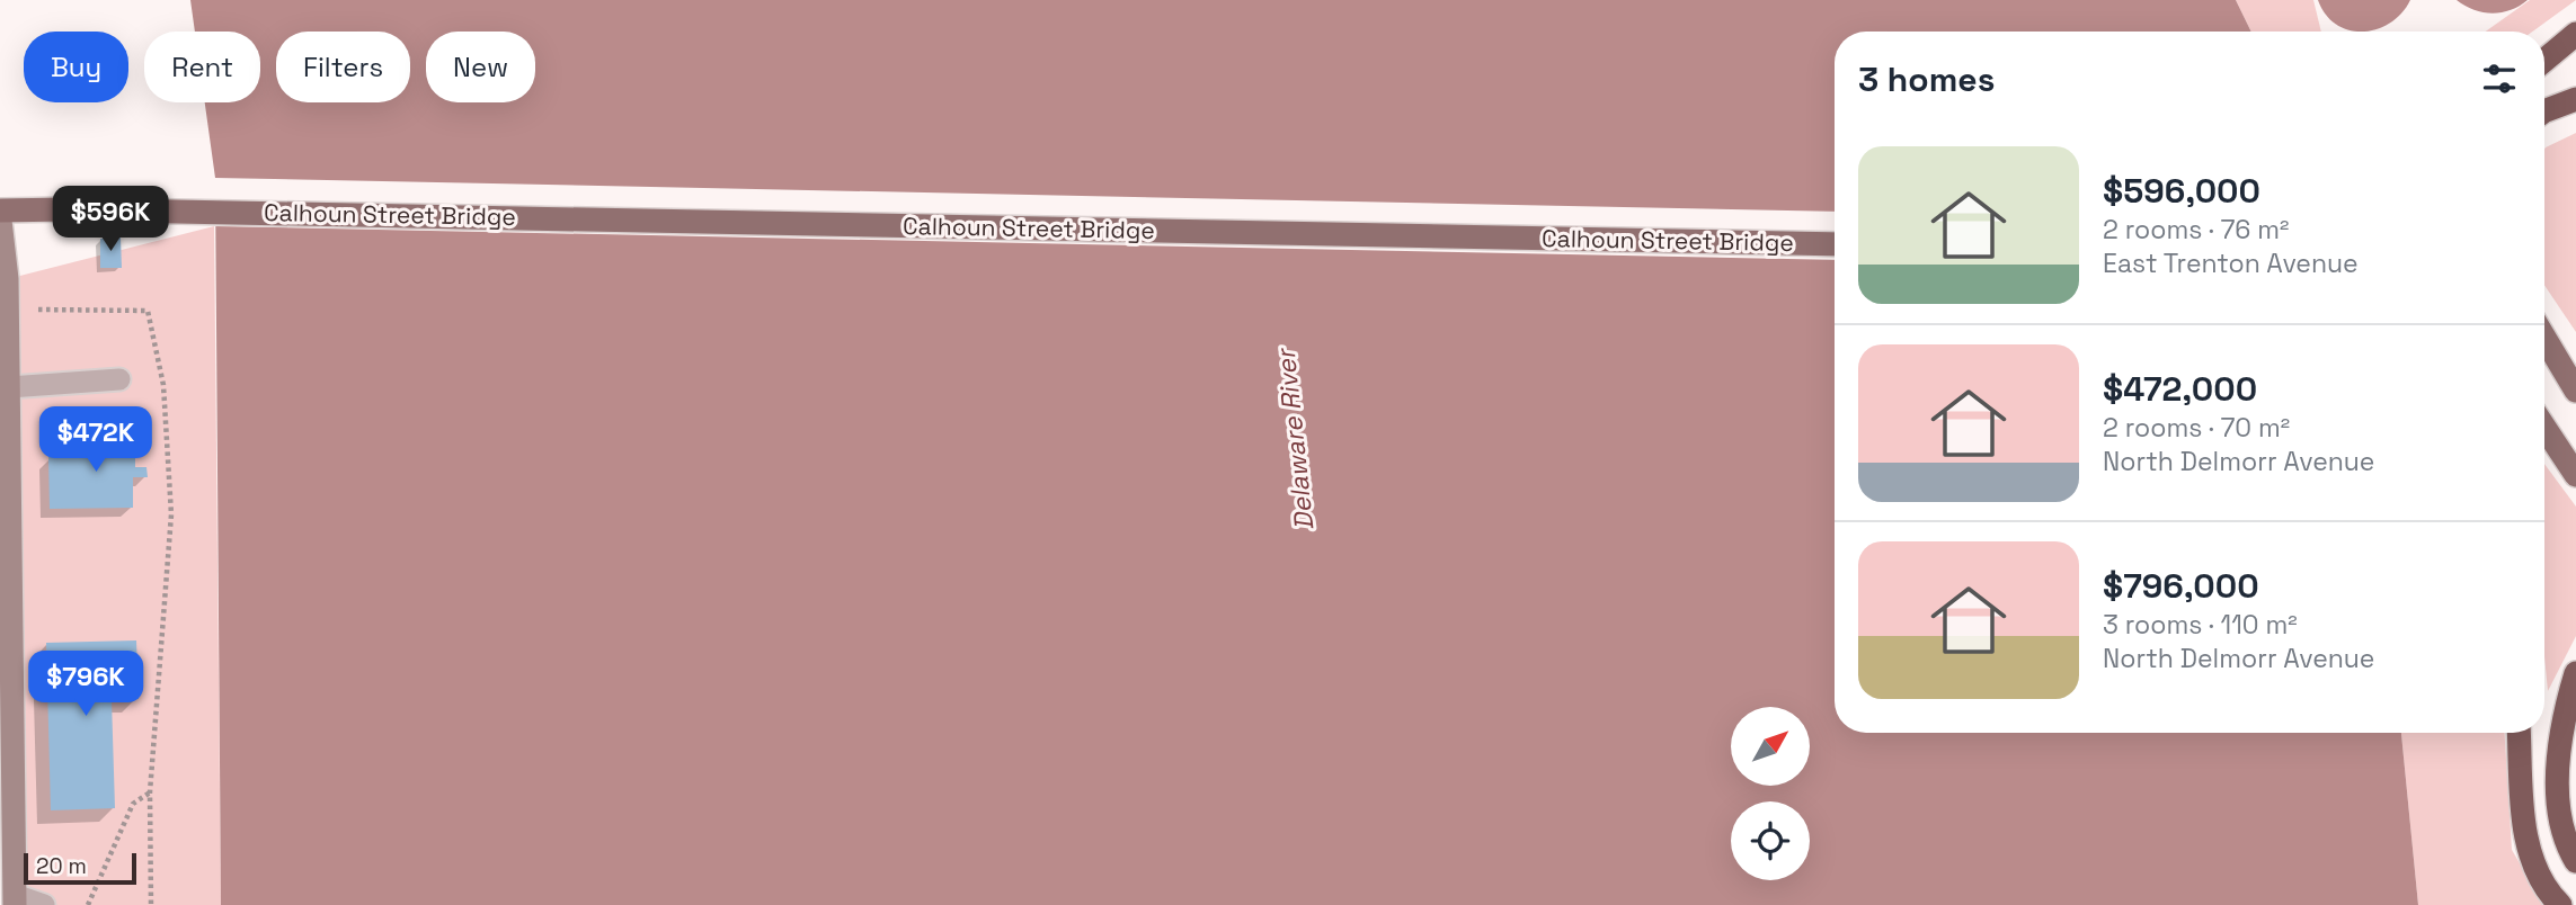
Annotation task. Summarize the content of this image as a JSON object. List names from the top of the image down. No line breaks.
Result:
{"streets":{"main road":["Calhoun Street Bridge"]},"water":["Delaware River"],"scale_bar":"20 m","north":"top right","page":{"chip":["Buy","Rent","Filters","New"],"heading":"3 homes","list":[{"name":"$596,000","note":"2 rooms · 76 m² · East Trenton Avenue"},{"name":"$472,000","note":"2 rooms · 70 m² · North Delmorr Avenue"},{"name":"$796,000","note":"3 rooms · 110 m² · North Delmorr Avenue"}],"price":["$596K","$472K","$796K"],"scale":"20 m"}}
